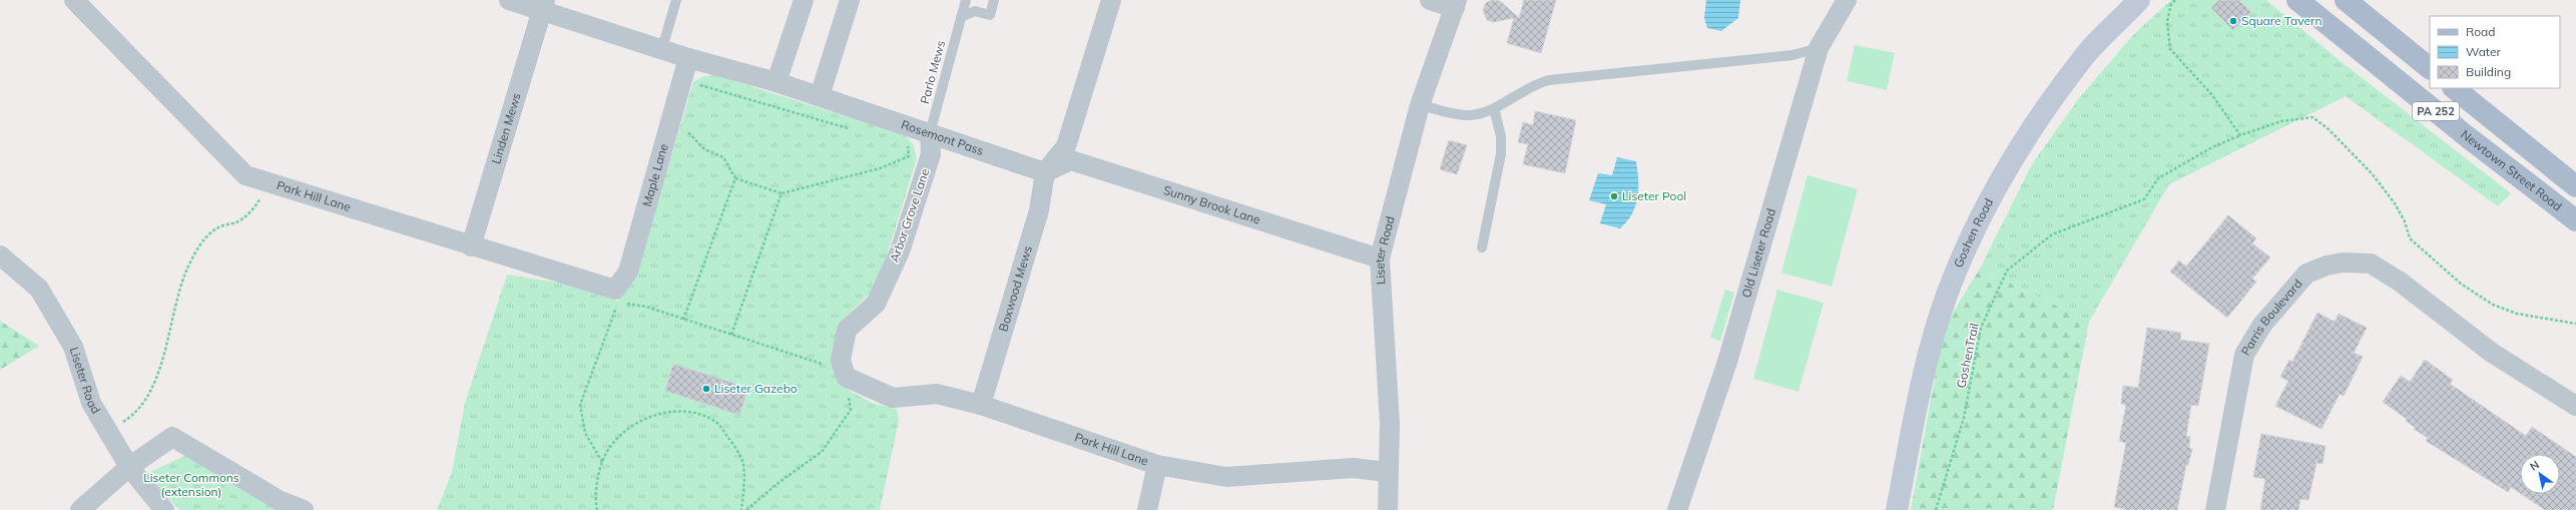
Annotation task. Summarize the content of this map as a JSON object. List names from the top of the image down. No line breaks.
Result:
{"streets":{"main road":["PA 252","Newtown Street Road","Goshen Road"],"street":["Linden Mews","Rosemont Pass","Maple Lane","Park Hill Lane","Sunny Brook Lane","Arbor Grove Lane","Liseter Road","Old Liseter Road","Boxwood Mews","Parris Boulevard"],"lane":["Parlo Mews"],"path":["GoshenTrail"]},"crossings":[["Parlo Mews","Rosemont Pass"],["Parlo Mews","Arbor Grove Lane"],["Linden Mews","Rosemont Pass"],["Linden Mews","Park Hill Lane"],["Rosemont Pass","Maple Lane"],["Rosemont Pass","Sunny Brook Lane"],["Rosemont Pass","Arbor Grove Lane"],["Rosemont Pass","Boxwood Mews"],["Maple Lane","Park Hill Lane"],["Park Hill Lane","Arbor Grove Lane"],["Park Hill Lane","Liseter Road"],["Park Hill Lane","Boxwood Mews"],["Sunny Brook Lane","Liseter Road"],["Sunny Brook Lane","Boxwood Mews"]],"parks":["Liseter Commons (extension)"],"places":["Square Tavern","Liseter Pool","Liseter Gazebo"],"legend":["Road","Water","Building"],"north":"top left"}
